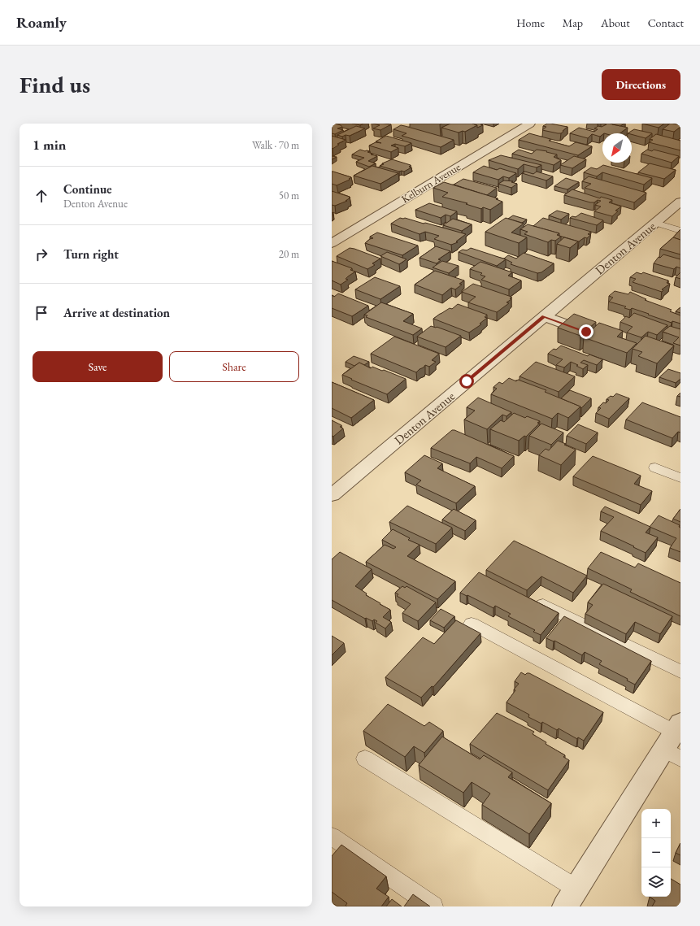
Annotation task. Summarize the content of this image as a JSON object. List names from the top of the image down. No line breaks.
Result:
{"streets":{"street":["Kelburn Avenue","Denton Avenue"]},"north":"bottom left","page":{"header":"Roamly","nav":["Home","Map","About","Contact"],"buttons":["Directions",["Save","Share"]],"title":"Find us","heading":["1 min","Walk · 70 m"],"list":[["Continue","Denton Avenue","50 m"],["Turn right","20 m"],"Arrive at destination"],"map_buttons":["+","−"]}}
